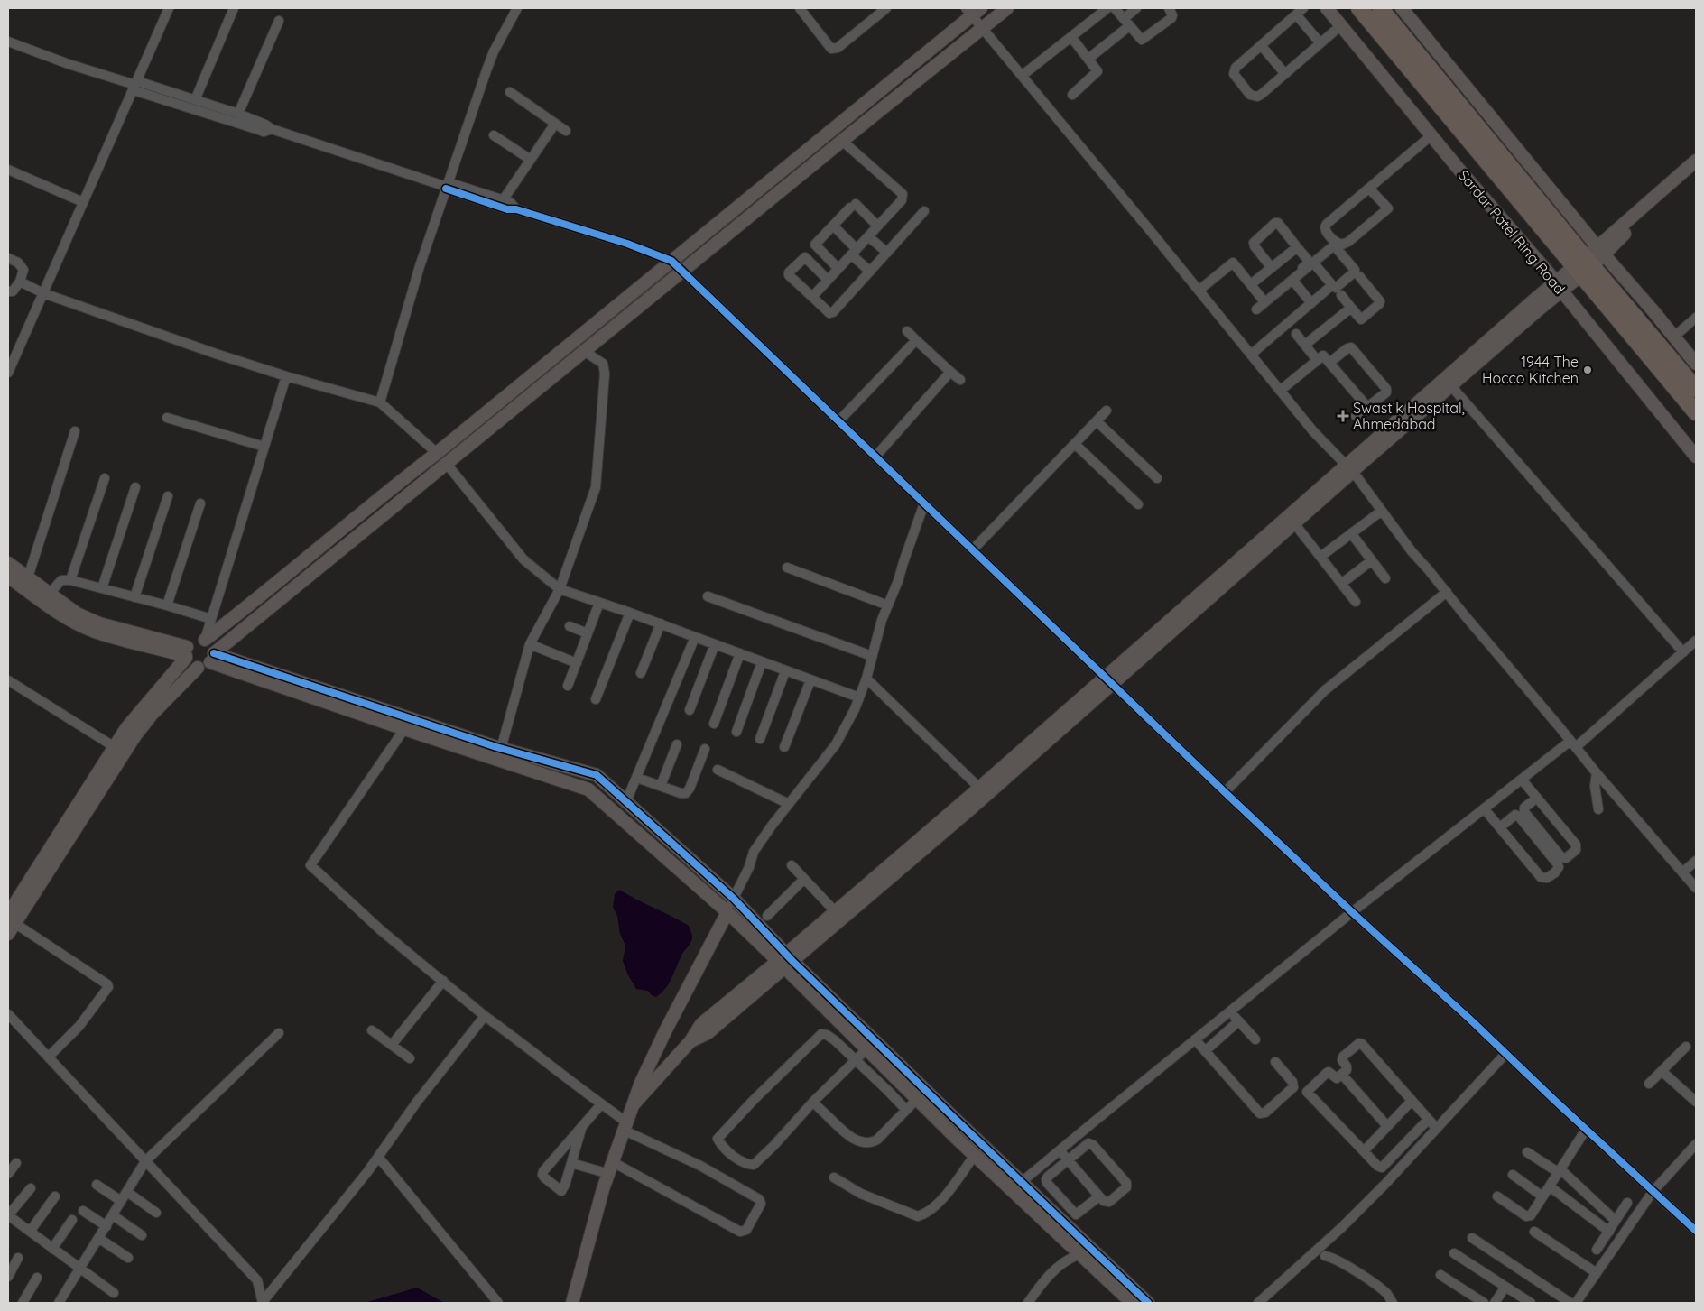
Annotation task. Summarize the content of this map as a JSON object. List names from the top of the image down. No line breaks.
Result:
{"streets":{"highway":["Sardar Patel Ring Road"]},"places":{"other":["1944 The Hocco Kitchen"],"health":["Swastik Hospital, Ahmedabad"]}}
